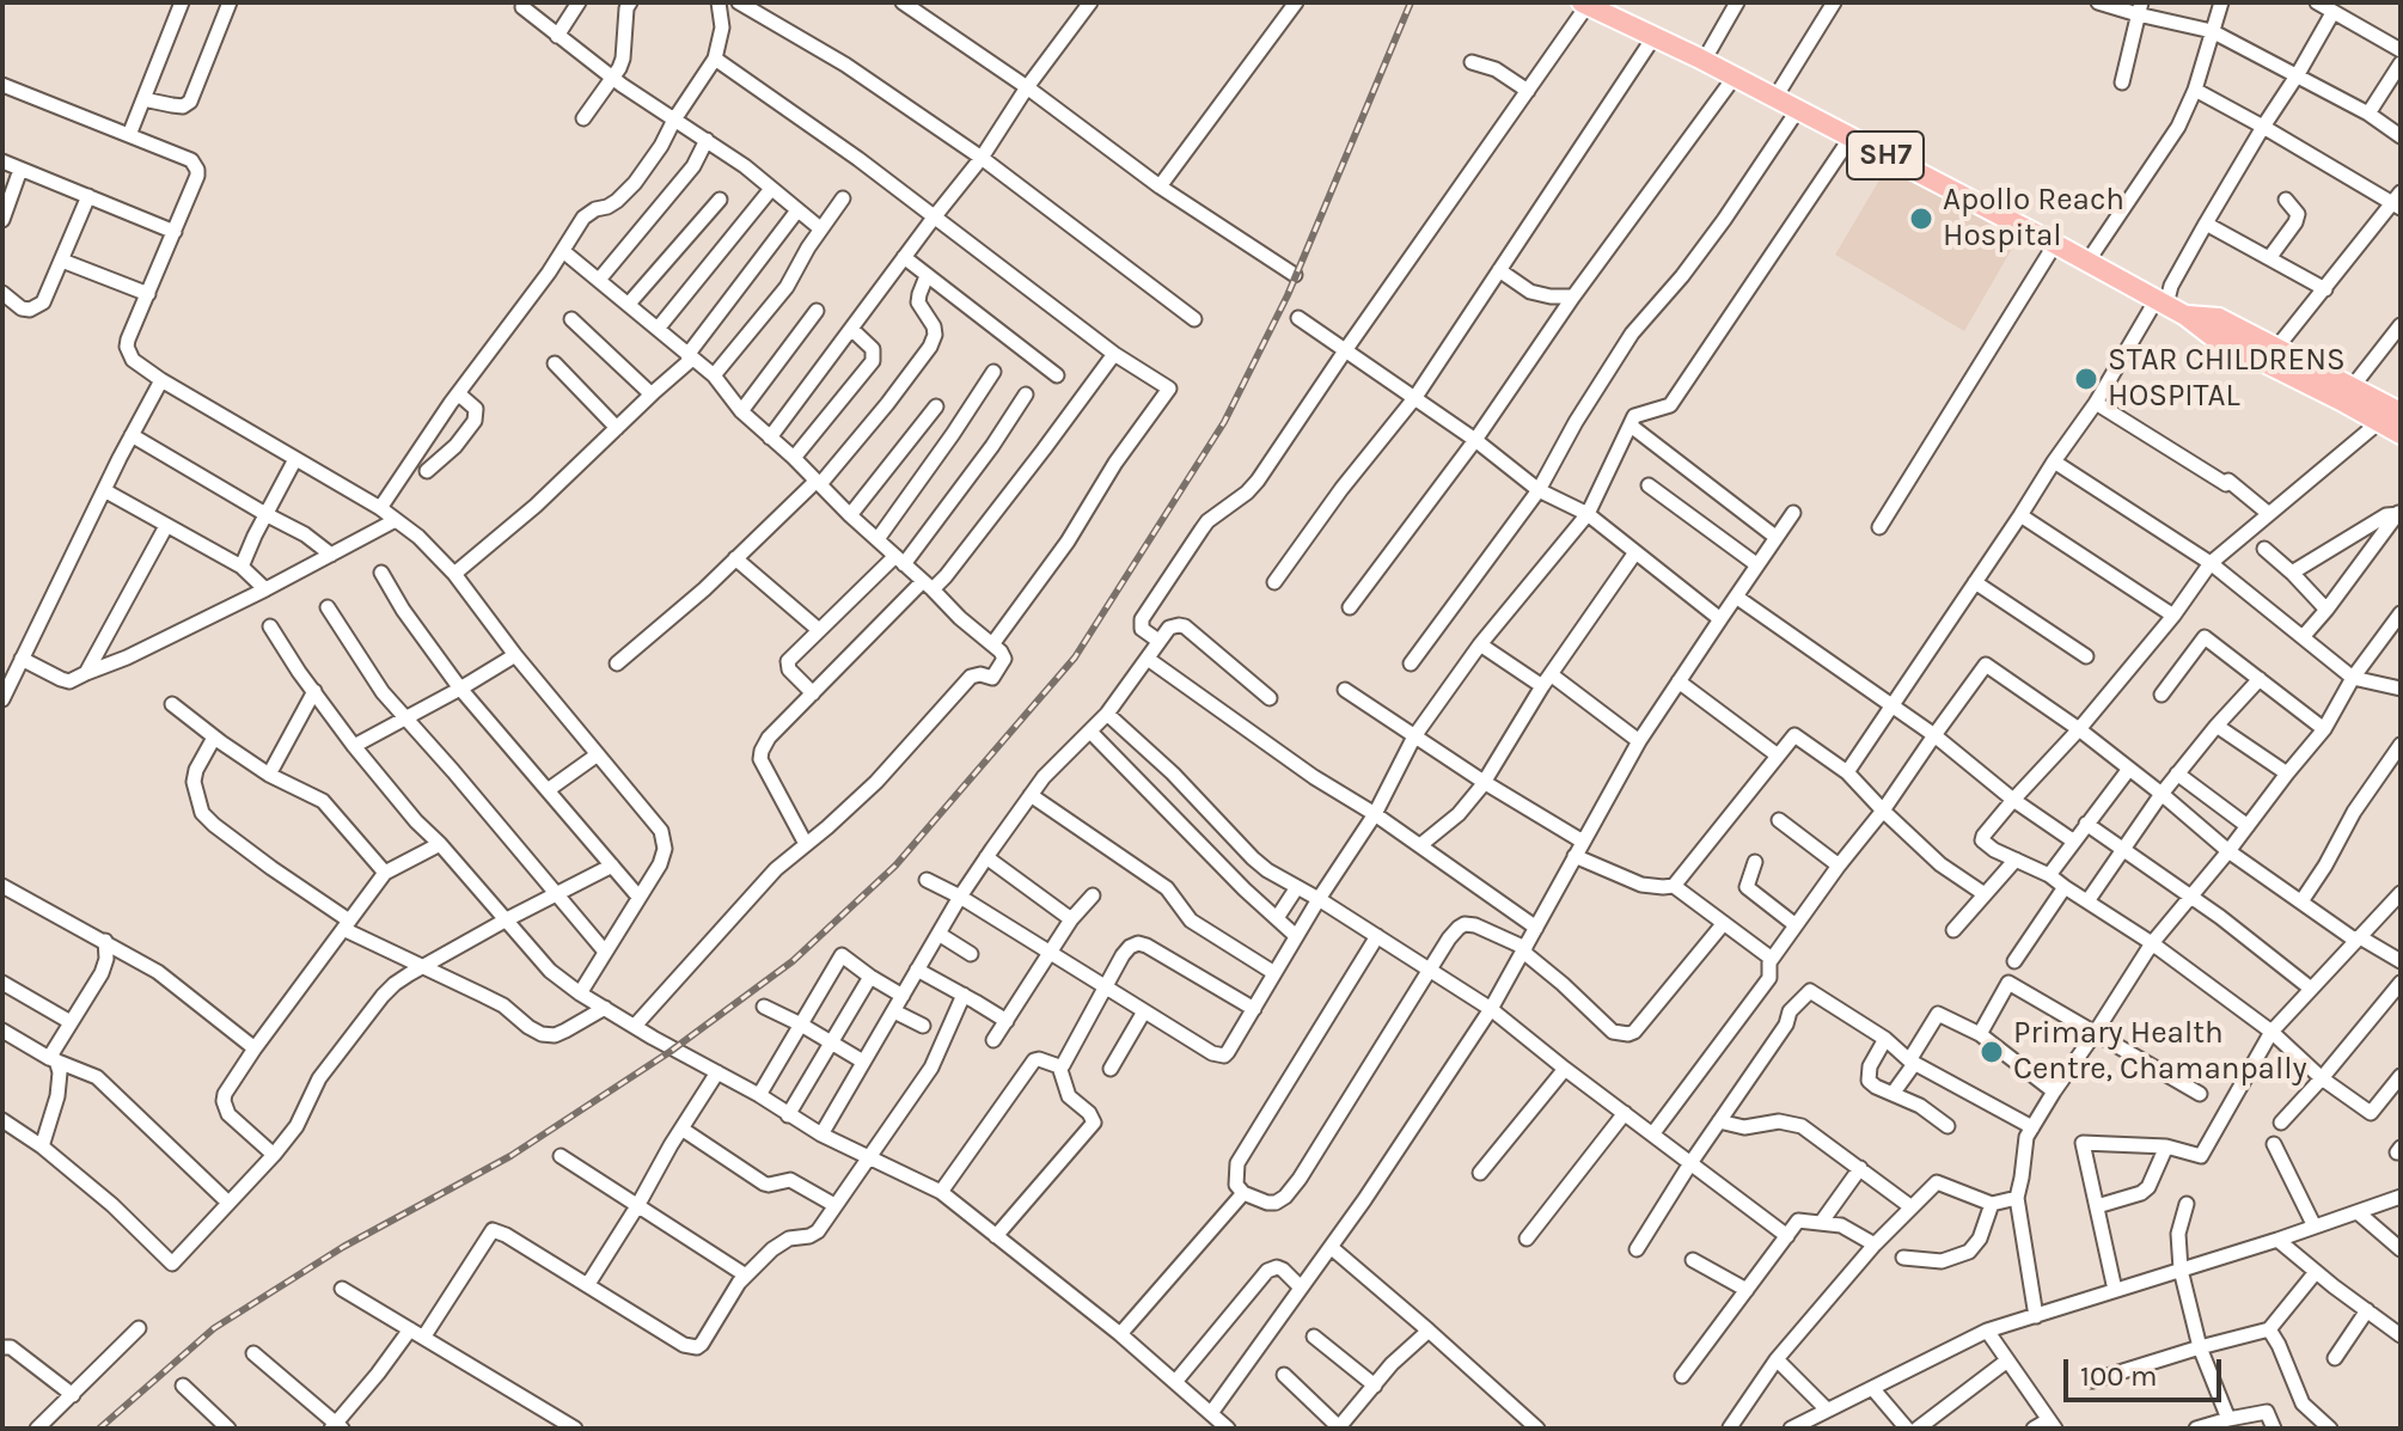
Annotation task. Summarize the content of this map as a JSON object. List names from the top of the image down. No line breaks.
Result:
{"streets":{"main road":["SH7"]},"places":["Apollo Reach Hospital","STAR CHILDRENS HOSPITAL","Primary Health Centre, Chamanpally"],"scale_bar":"100 m"}
